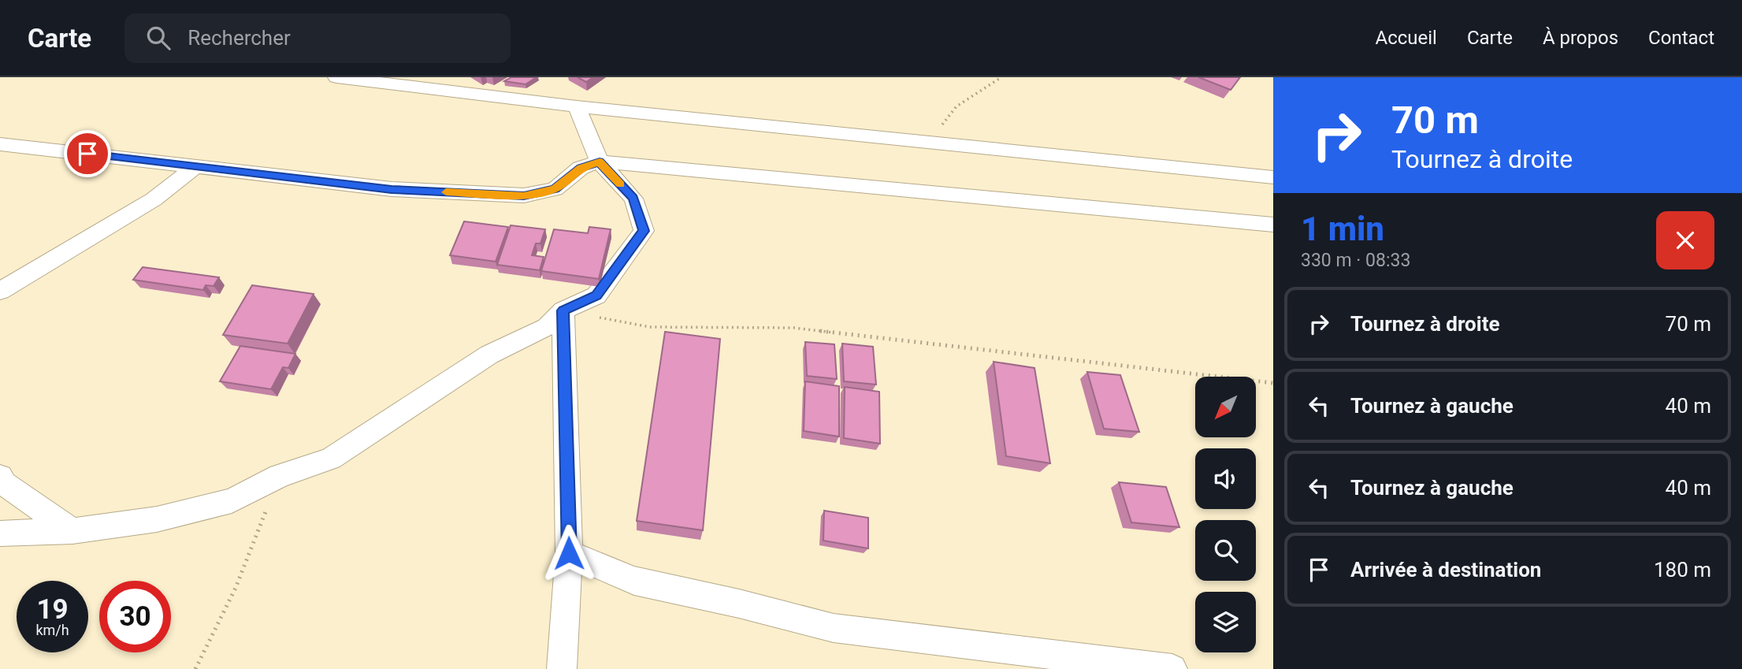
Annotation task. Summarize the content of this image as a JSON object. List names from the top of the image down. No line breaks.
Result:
{"north":"bottom left","page":{"header":"Carte","search":"Rechercher","nav":["Accueil","Carte","À propos","Contact"],"turn":["70 m","Tournez à droite"],"heading":["1 min","330 m · 08:33"],"list":[{"name":"Tournez à droite","value":"70 m"},{"name":"Tournez à gauche","value":"40 m"},{"name":"Tournez à gauche","value":"40 m"},{"name":"Arrivée à destination","value":"180 m"}],"speed":"19 km/h","limit":"30"}}
